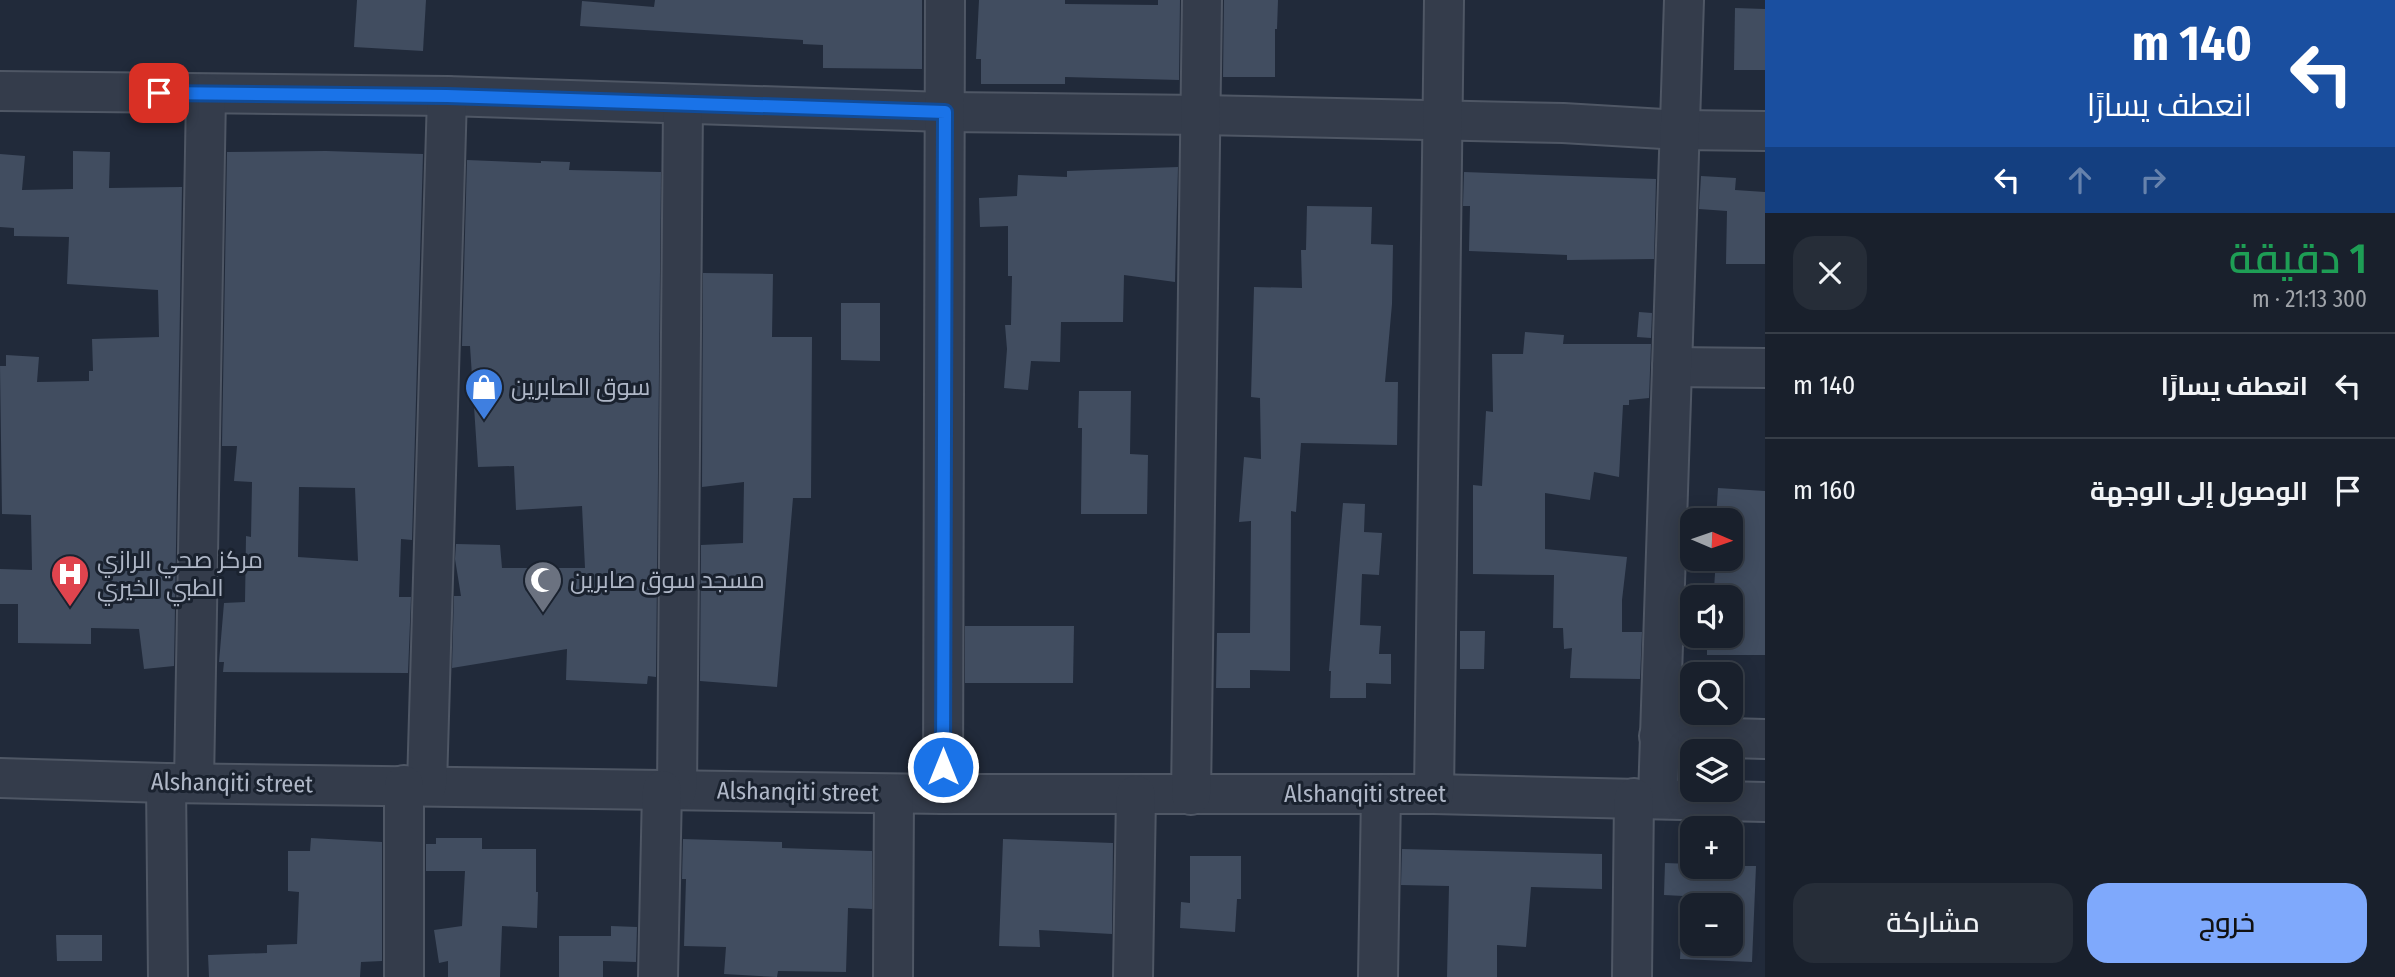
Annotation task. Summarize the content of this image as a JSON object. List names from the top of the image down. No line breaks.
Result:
{"streets":{"street":["Alshanqiti street"]},"places":{"shop":["سوق الصابرين"],"hospital":["مركز صحي الرازي الطبي الخيري"],"mosque":["مسجد سوق صابرين"]},"north":"right","page":{"turn":["140 m","انعطف يسارًا"],"heading":["1 دقيقة","300 m · 21:13"],"list":[{"name":"انعطف يسارًا","value":"140 m"},{"name":"الوصول إلى الوجهة","value":"160 m"}],"map_buttons":["+","−"],"buttons":["خروج","مشاركة"]}}
